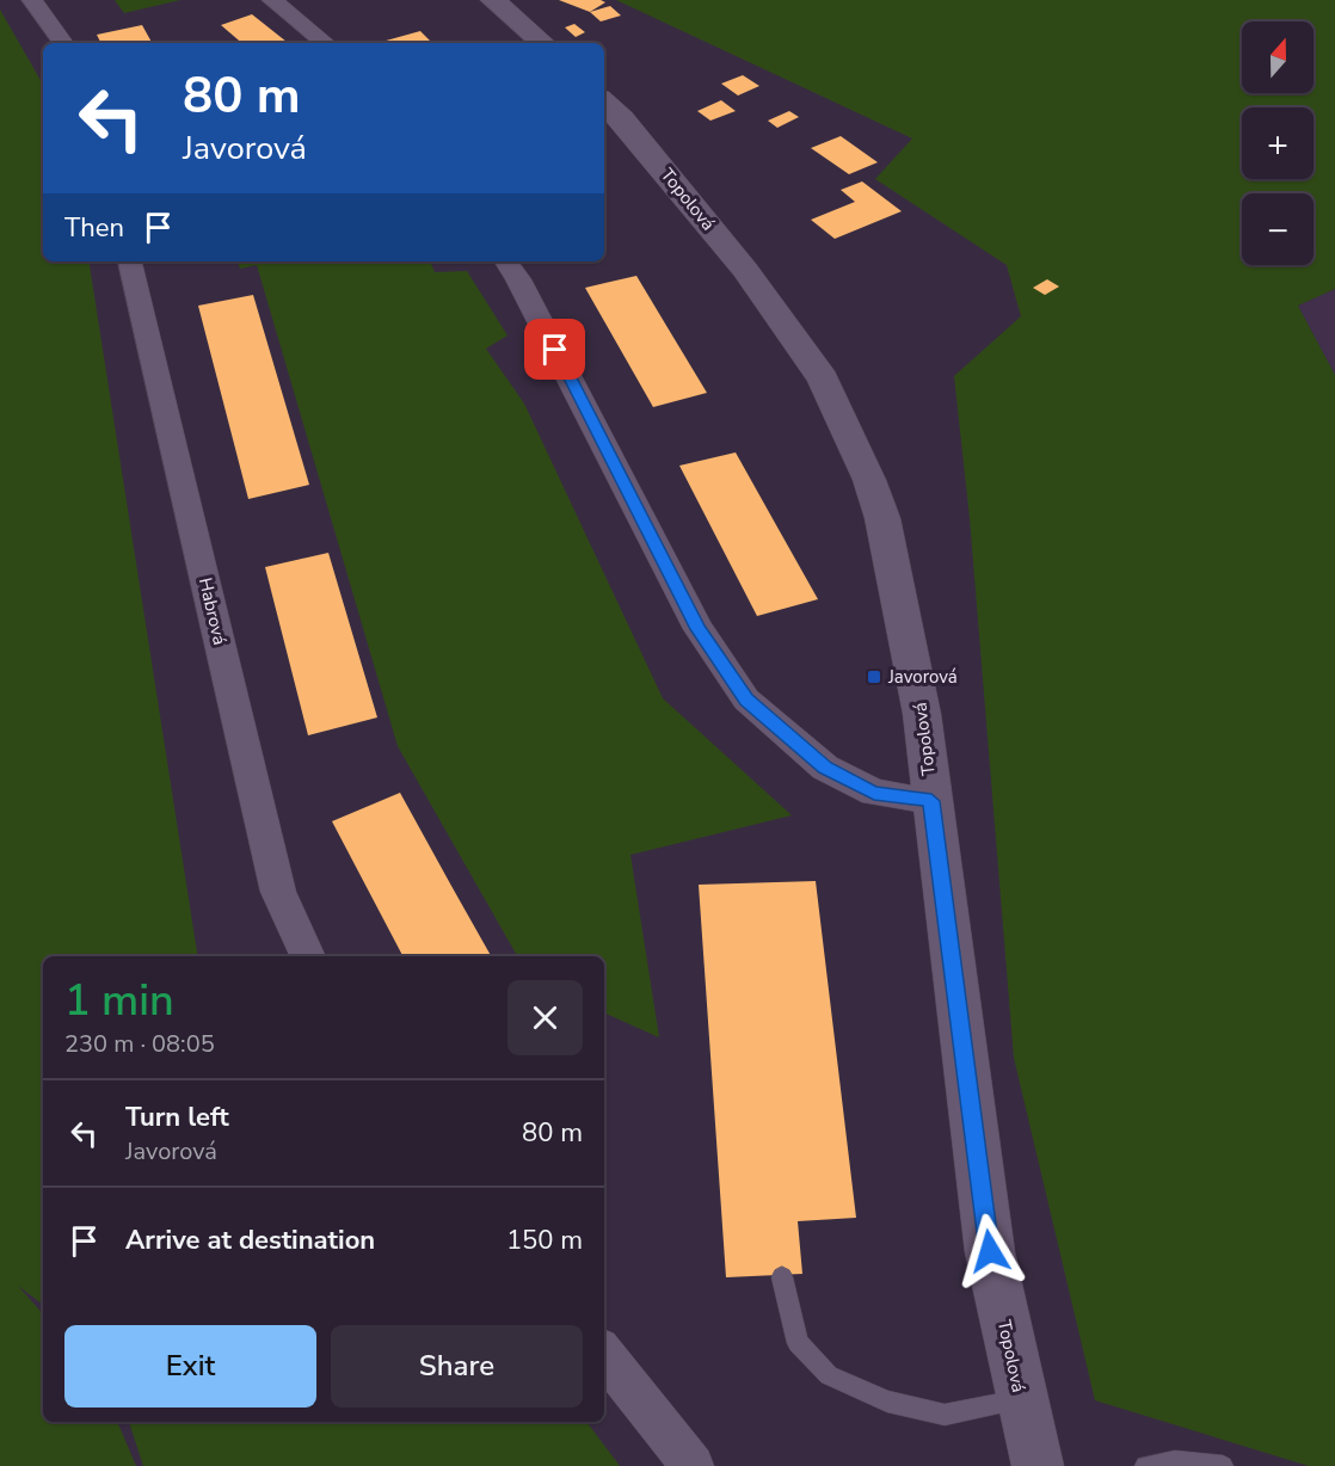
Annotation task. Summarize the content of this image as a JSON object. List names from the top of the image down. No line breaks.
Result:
{"streets":{"street":["Topolová","Habrová"]},"places":{"transit":["Javorová"]},"north":"top","page":{"map_buttons":["+","−"],"turn":["80 m","Javorová"],"then":"Then","heading":["1 min","230 m · 08:05"],"list":[{"name":"Turn left","note":"Javorová","value":"80 m"},{"name":"Arrive at destination","value":"150 m"}],"buttons":["Exit","Share"]}}
